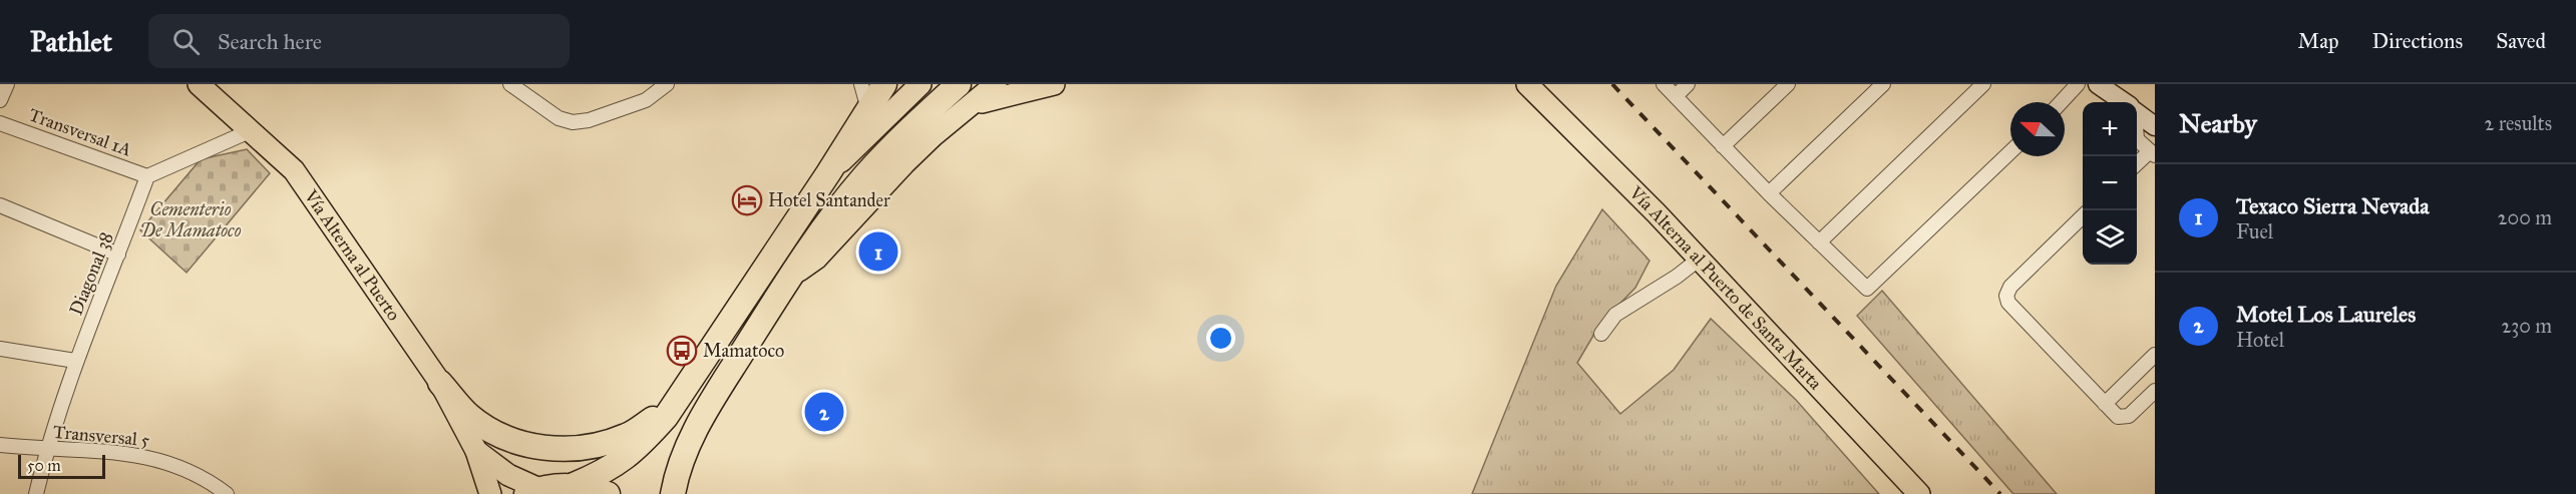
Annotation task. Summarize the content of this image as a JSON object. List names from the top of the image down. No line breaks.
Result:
{"streets":{"main road":["Vía Alterna al Puerto","Vía Alterna al Puerto de Santa Marta"],"street":["Transversal 1A","Diagonal 38","Transversal 5"]},"crossings":[["Transversal 1A","Diagonal 38"],["Diagonal 38","Transversal 5"]],"parks":["Cementerio De Mamatoco"],"places":{"hotel":["Hotel Santander"],"bus stop":["Mamatoco"]},"scale_bar":"50 m","north":"left","page":{"header":"Pathlet","search":"Search here","nav":["Map","Directions","Saved"],"heading":["Nearby","2 results"],"map_buttons":["+","−"],"list":[{"mark":"1","name":"Texaco Sierra Nevada","note":"Fuel","value":"200 m"},{"mark":"2","name":"Motel Los Laureles","note":"Hotel","value":"230 m"}],"pins":["1","2"],"scale":"50 m"}}
